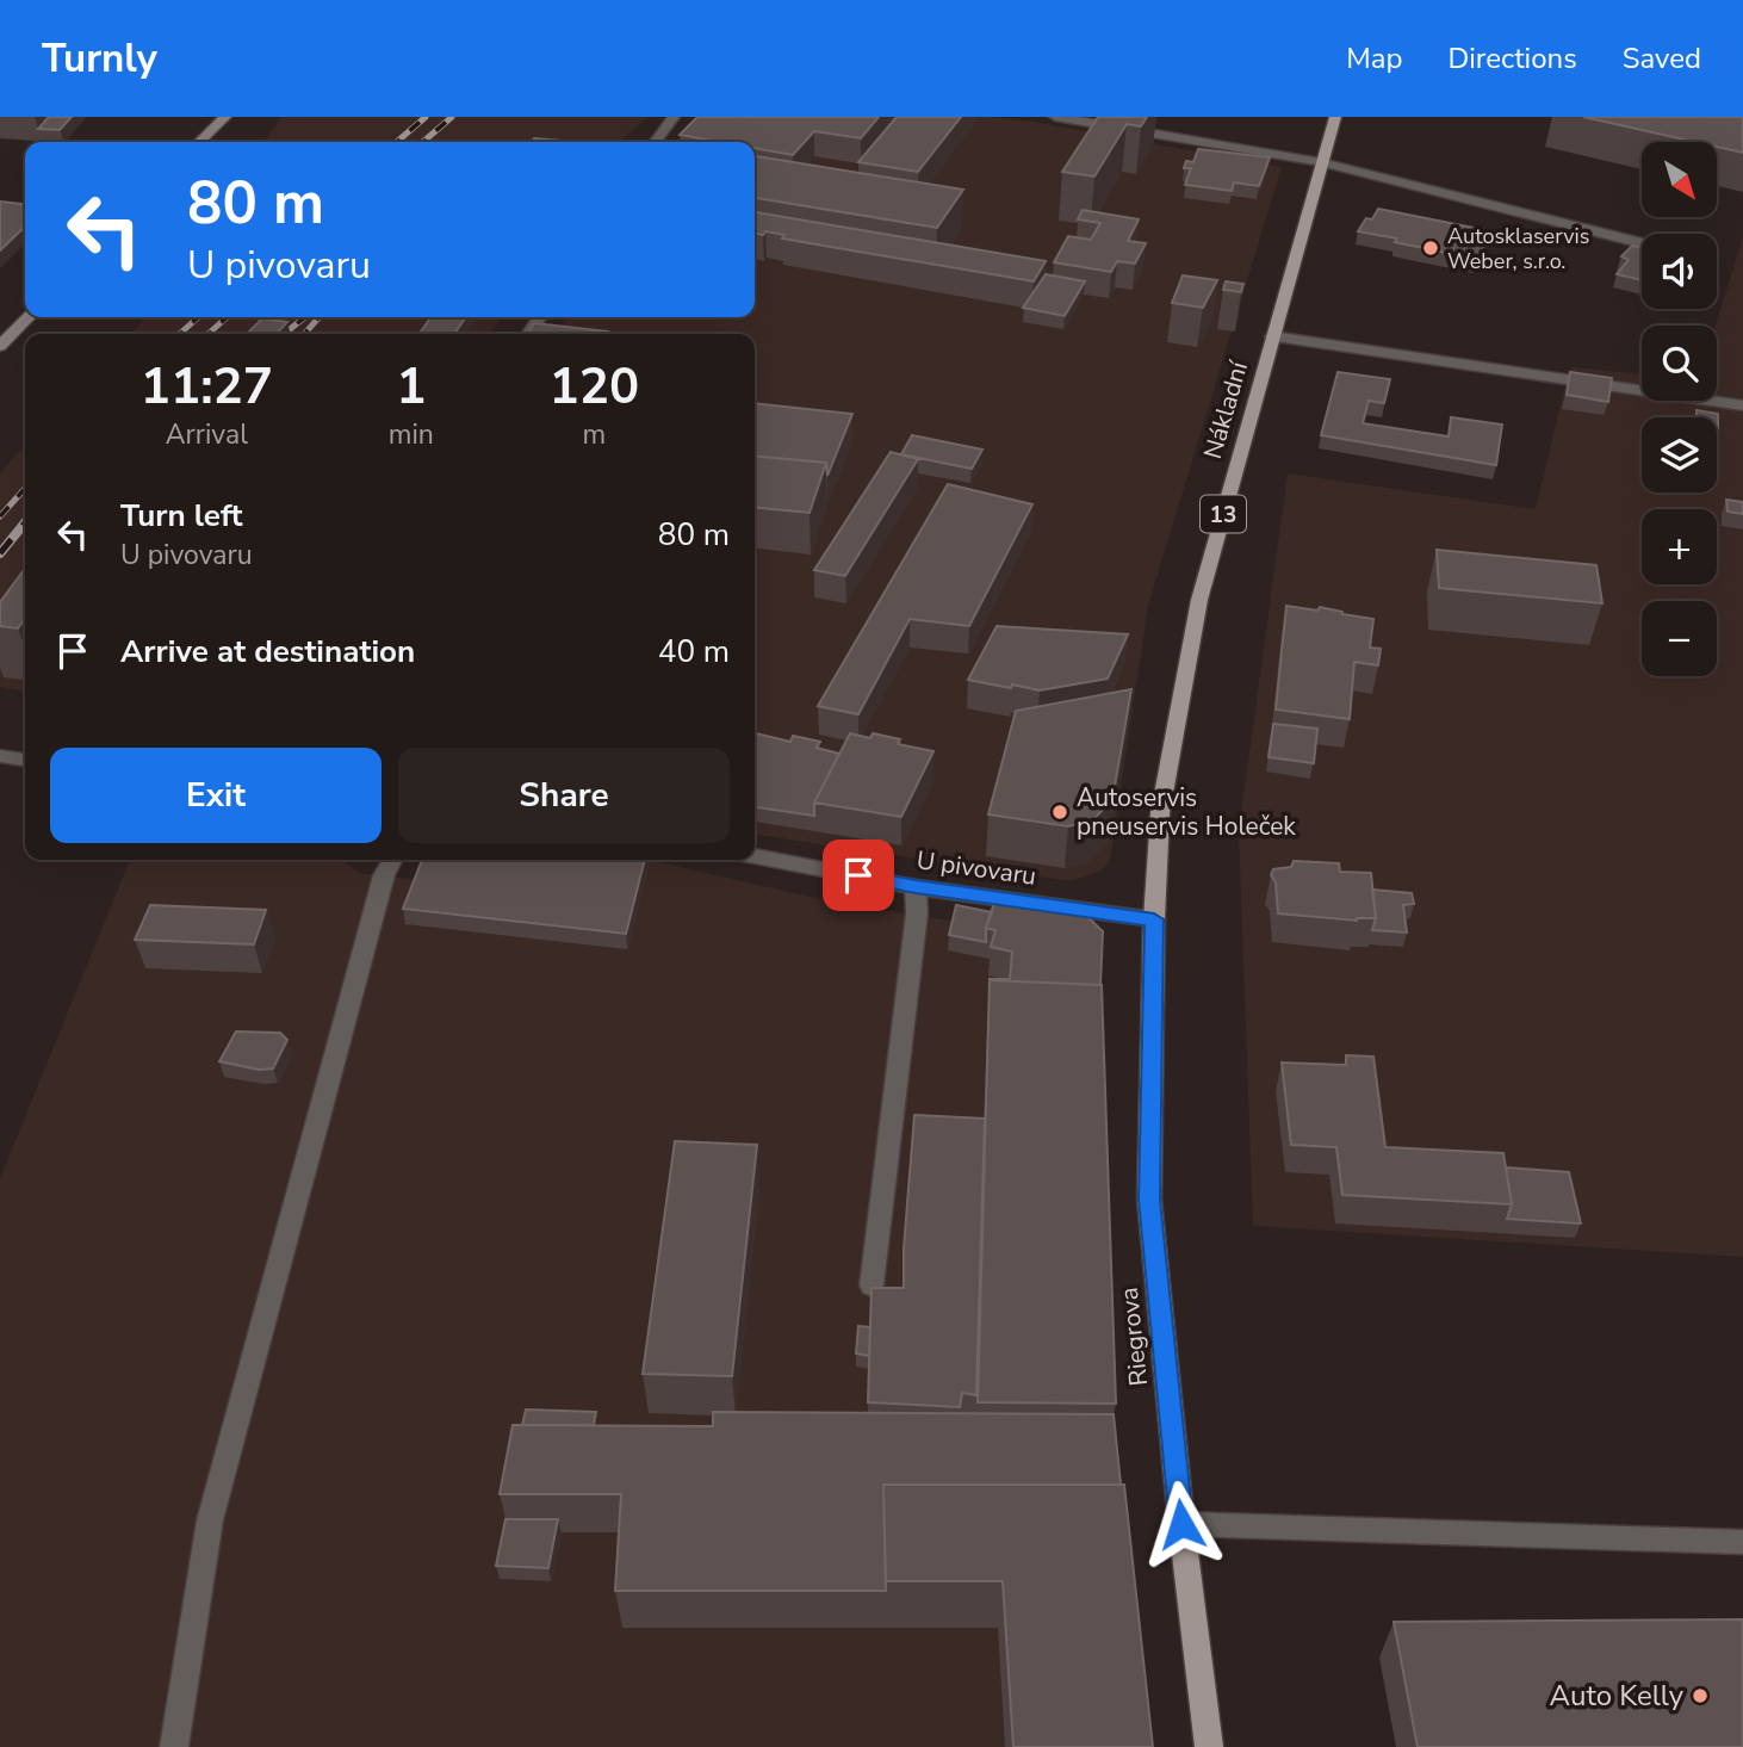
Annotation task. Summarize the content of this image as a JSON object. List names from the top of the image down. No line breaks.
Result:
{"streets":{"main road":["Nákladní","13","Riegrova"],"street":["U pivovaru"]},"crossings":[["Nákladní","U pivovaru"],["Nákladní","Riegrova"],["U pivovaru","Riegrova"]],"places":["Autosklaservis Weber, s.r.o.","Autoservis pneuservis Holeček","Auto Kelly"],"north":"bottom right","page":{"header":"Turnly","nav":["Map","Directions","Saved"],"map_buttons":["+","−"],"turn":["80 m","U pivovaru"],"eta":["11:27","Arrival","1","min","120","m"],"list":[{"name":"Turn left","note":"U pivovaru","value":"80 m"},{"name":"Arrive at destination","value":"40 m"}],"buttons":["Exit","Share"]}}
